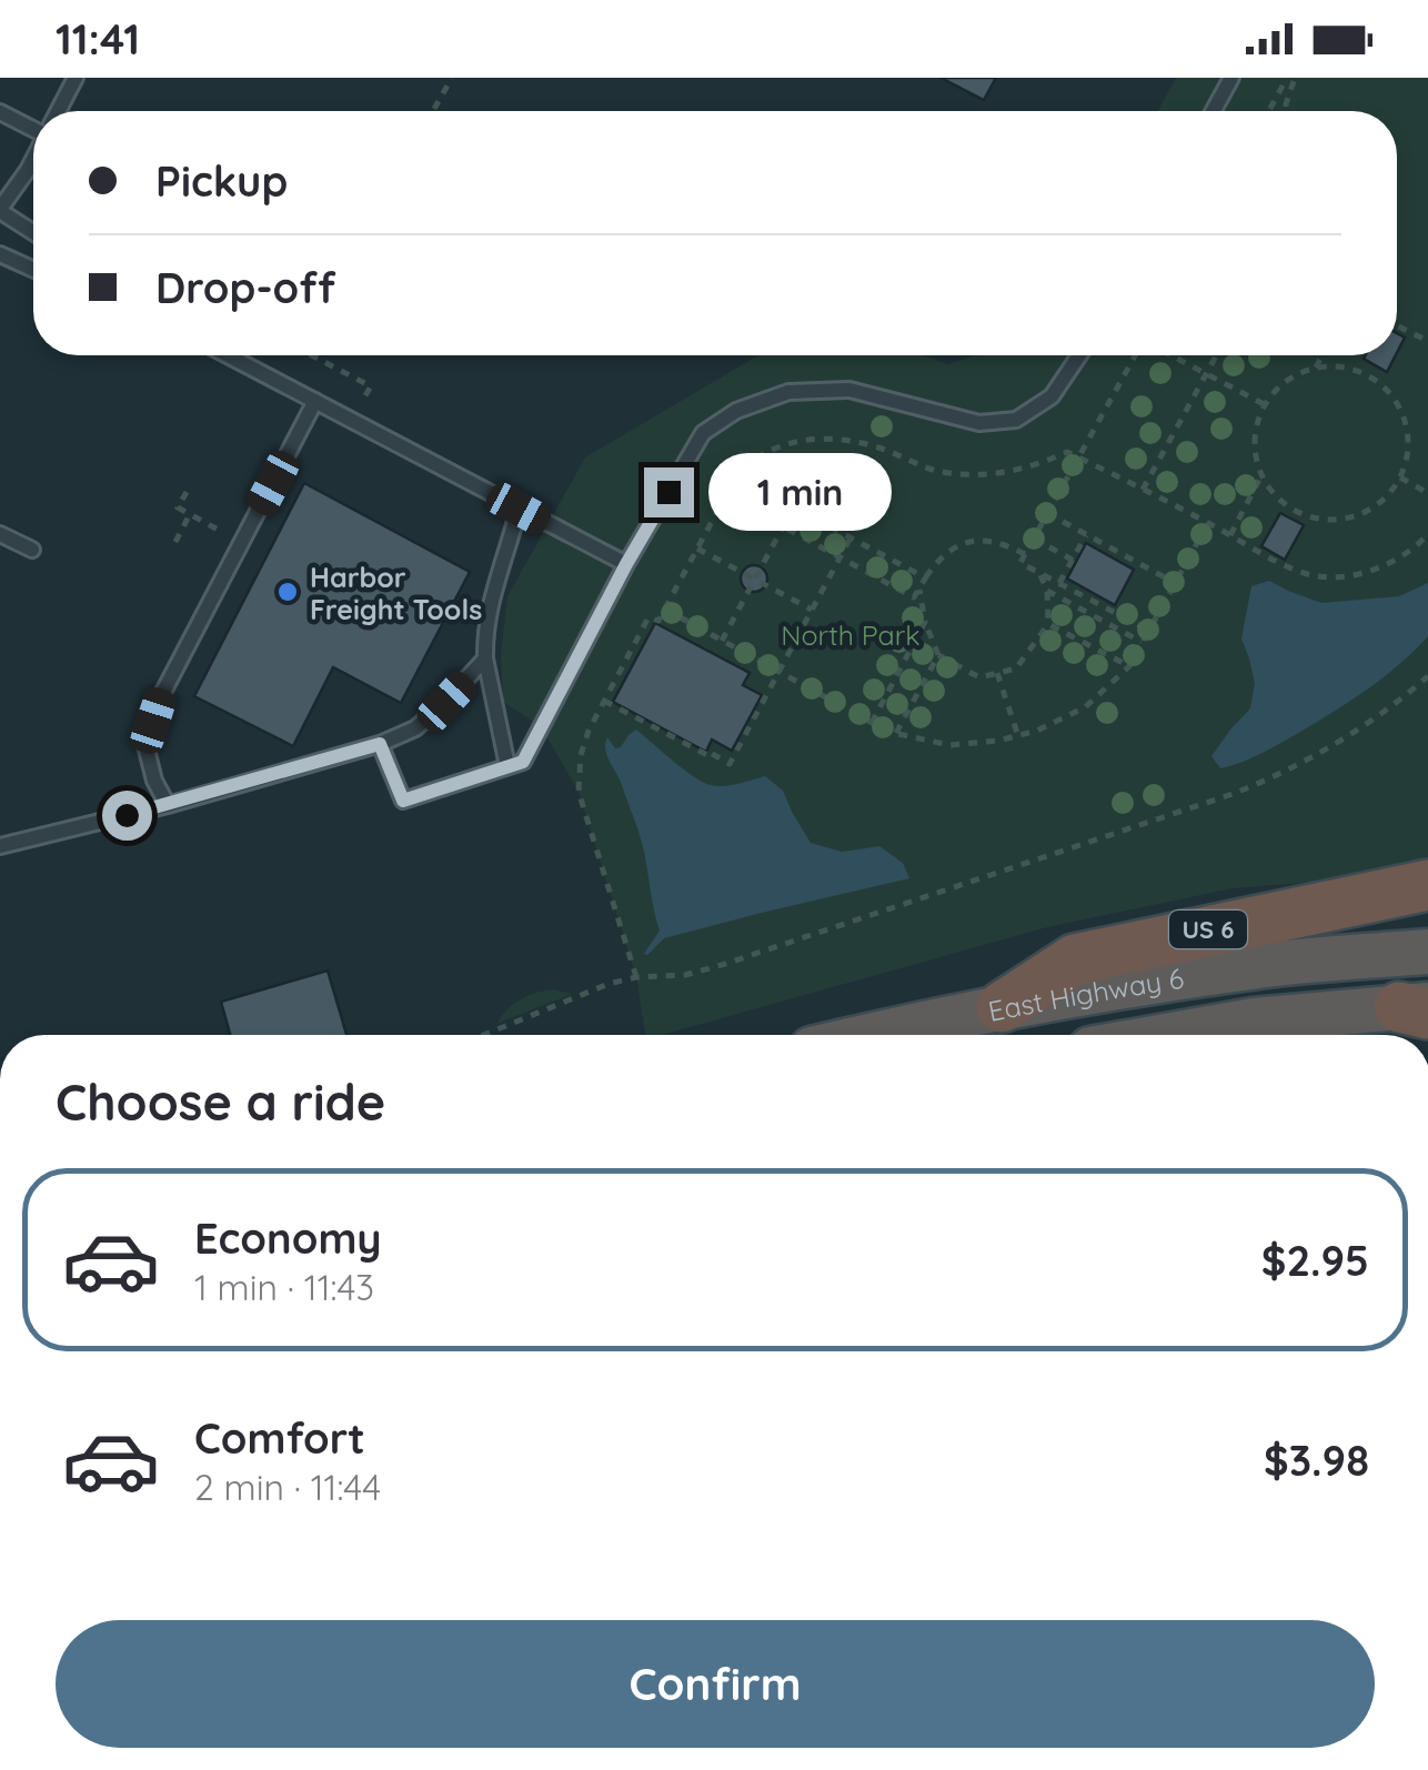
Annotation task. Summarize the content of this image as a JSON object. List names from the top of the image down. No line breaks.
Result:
{"streets":{"highway":["US 6","East Highway 6"]},"crossings":[["US 6","East Highway 6"]],"parks":["North Park"],"places":["Harbor Freight Tools"],"page":{"status":"11:41","banner":["Pickup","Drop-off"],"bubble":"1 min","heading":"Choose a ride","list":[{"name":"Economy","note":"1 min · 11:43","value":"$2.95"},{"name":"Comfort","note":"2 min · 11:44","value":"$3.98"}],"buttons":"Confirm"}}
